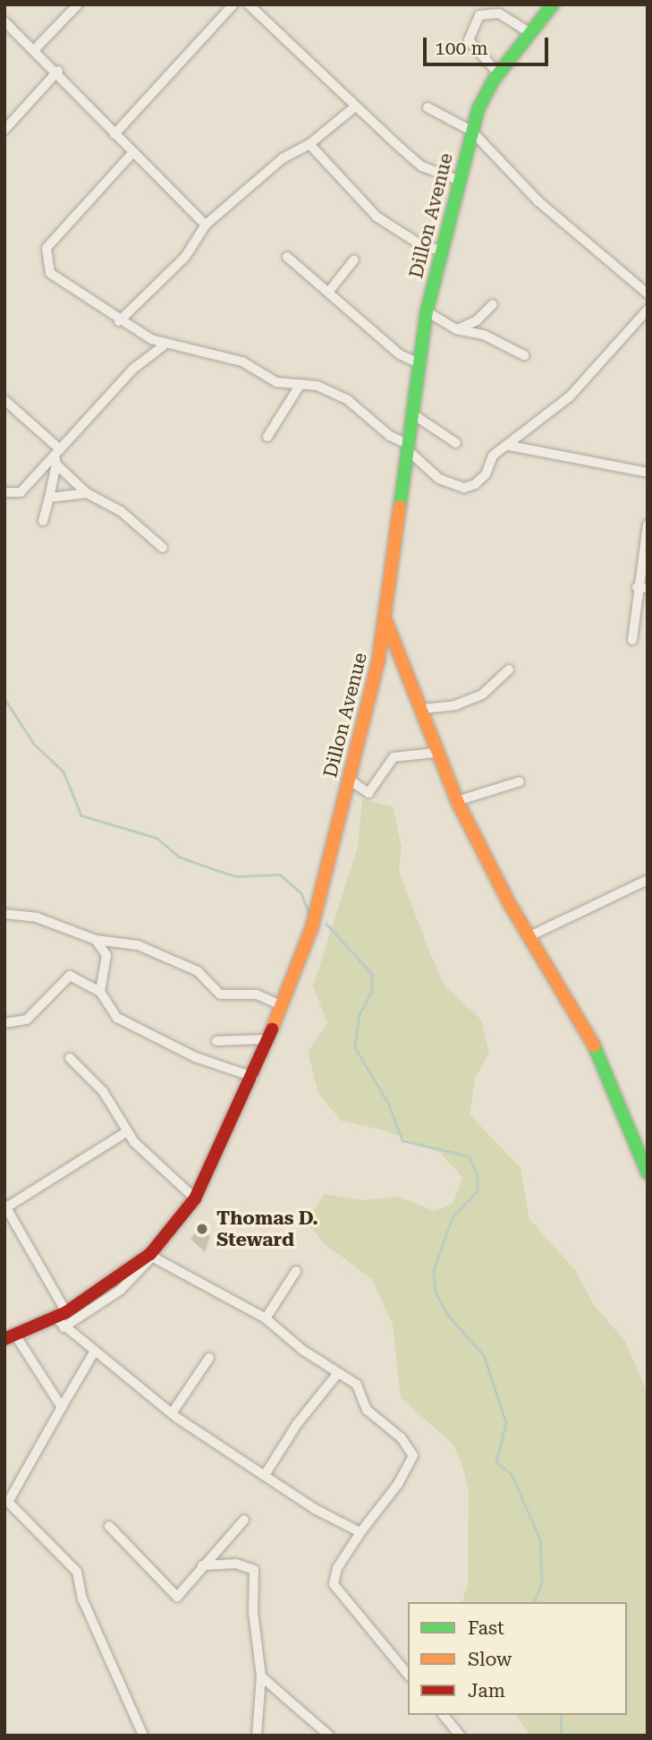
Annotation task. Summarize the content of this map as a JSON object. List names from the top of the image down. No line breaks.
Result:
{"streets":{"street":["Dillon Avenue"]},"places":["Thomas D. Steward"],"legend":["Fast","Slow","Jam"],"scale_bar":"100 m"}
